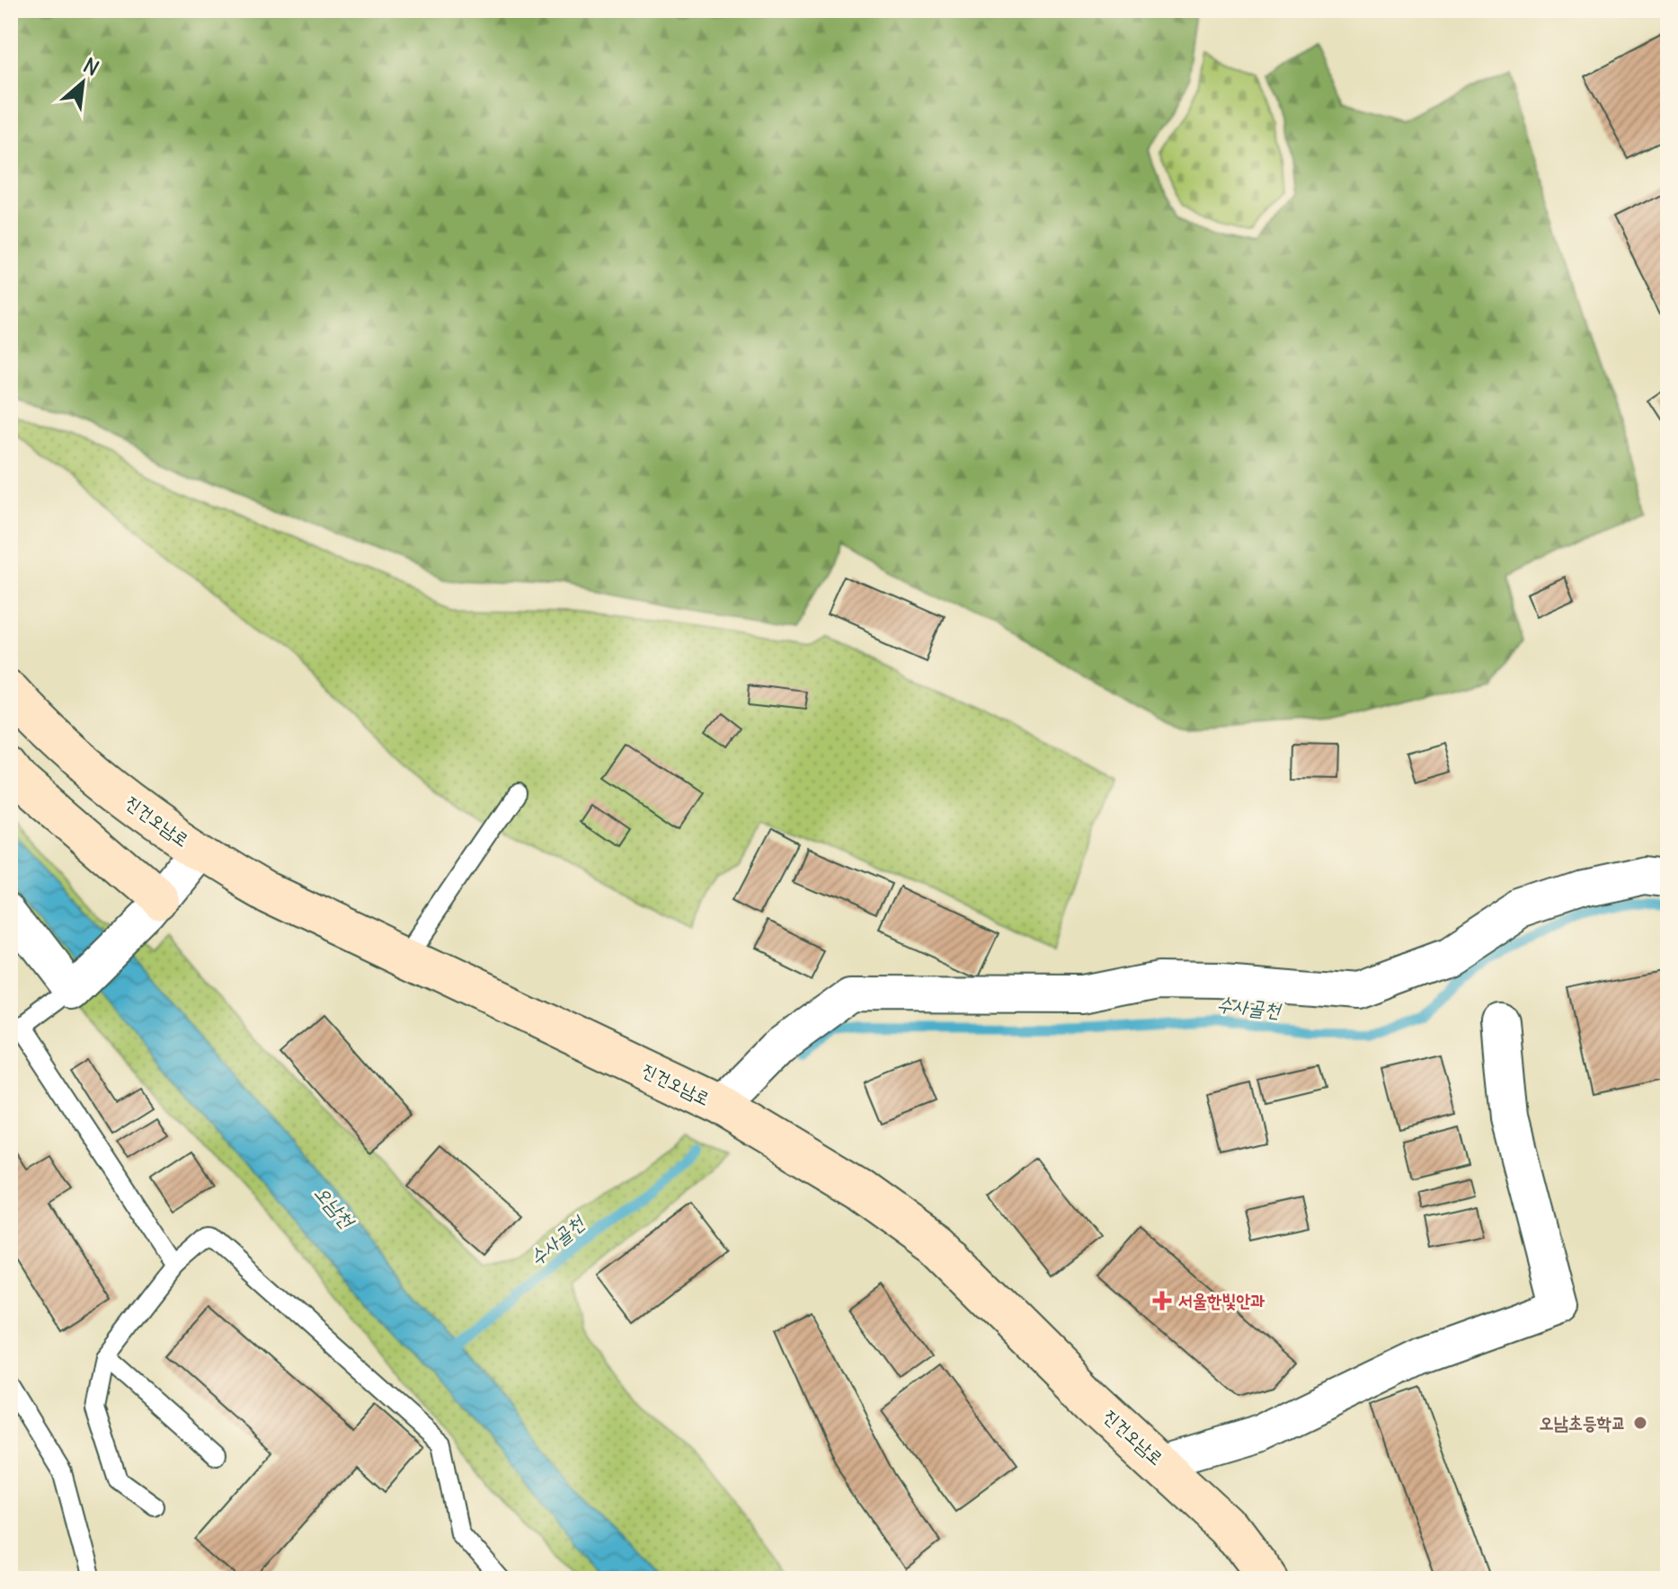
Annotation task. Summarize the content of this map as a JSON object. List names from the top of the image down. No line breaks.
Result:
{"streets":{"main road":["진건오남로"]},"water":["수사골천","오남천"],"places":{"health":["서울한빛안과"],"other":["오남초등학교"]},"north":"top right"}
